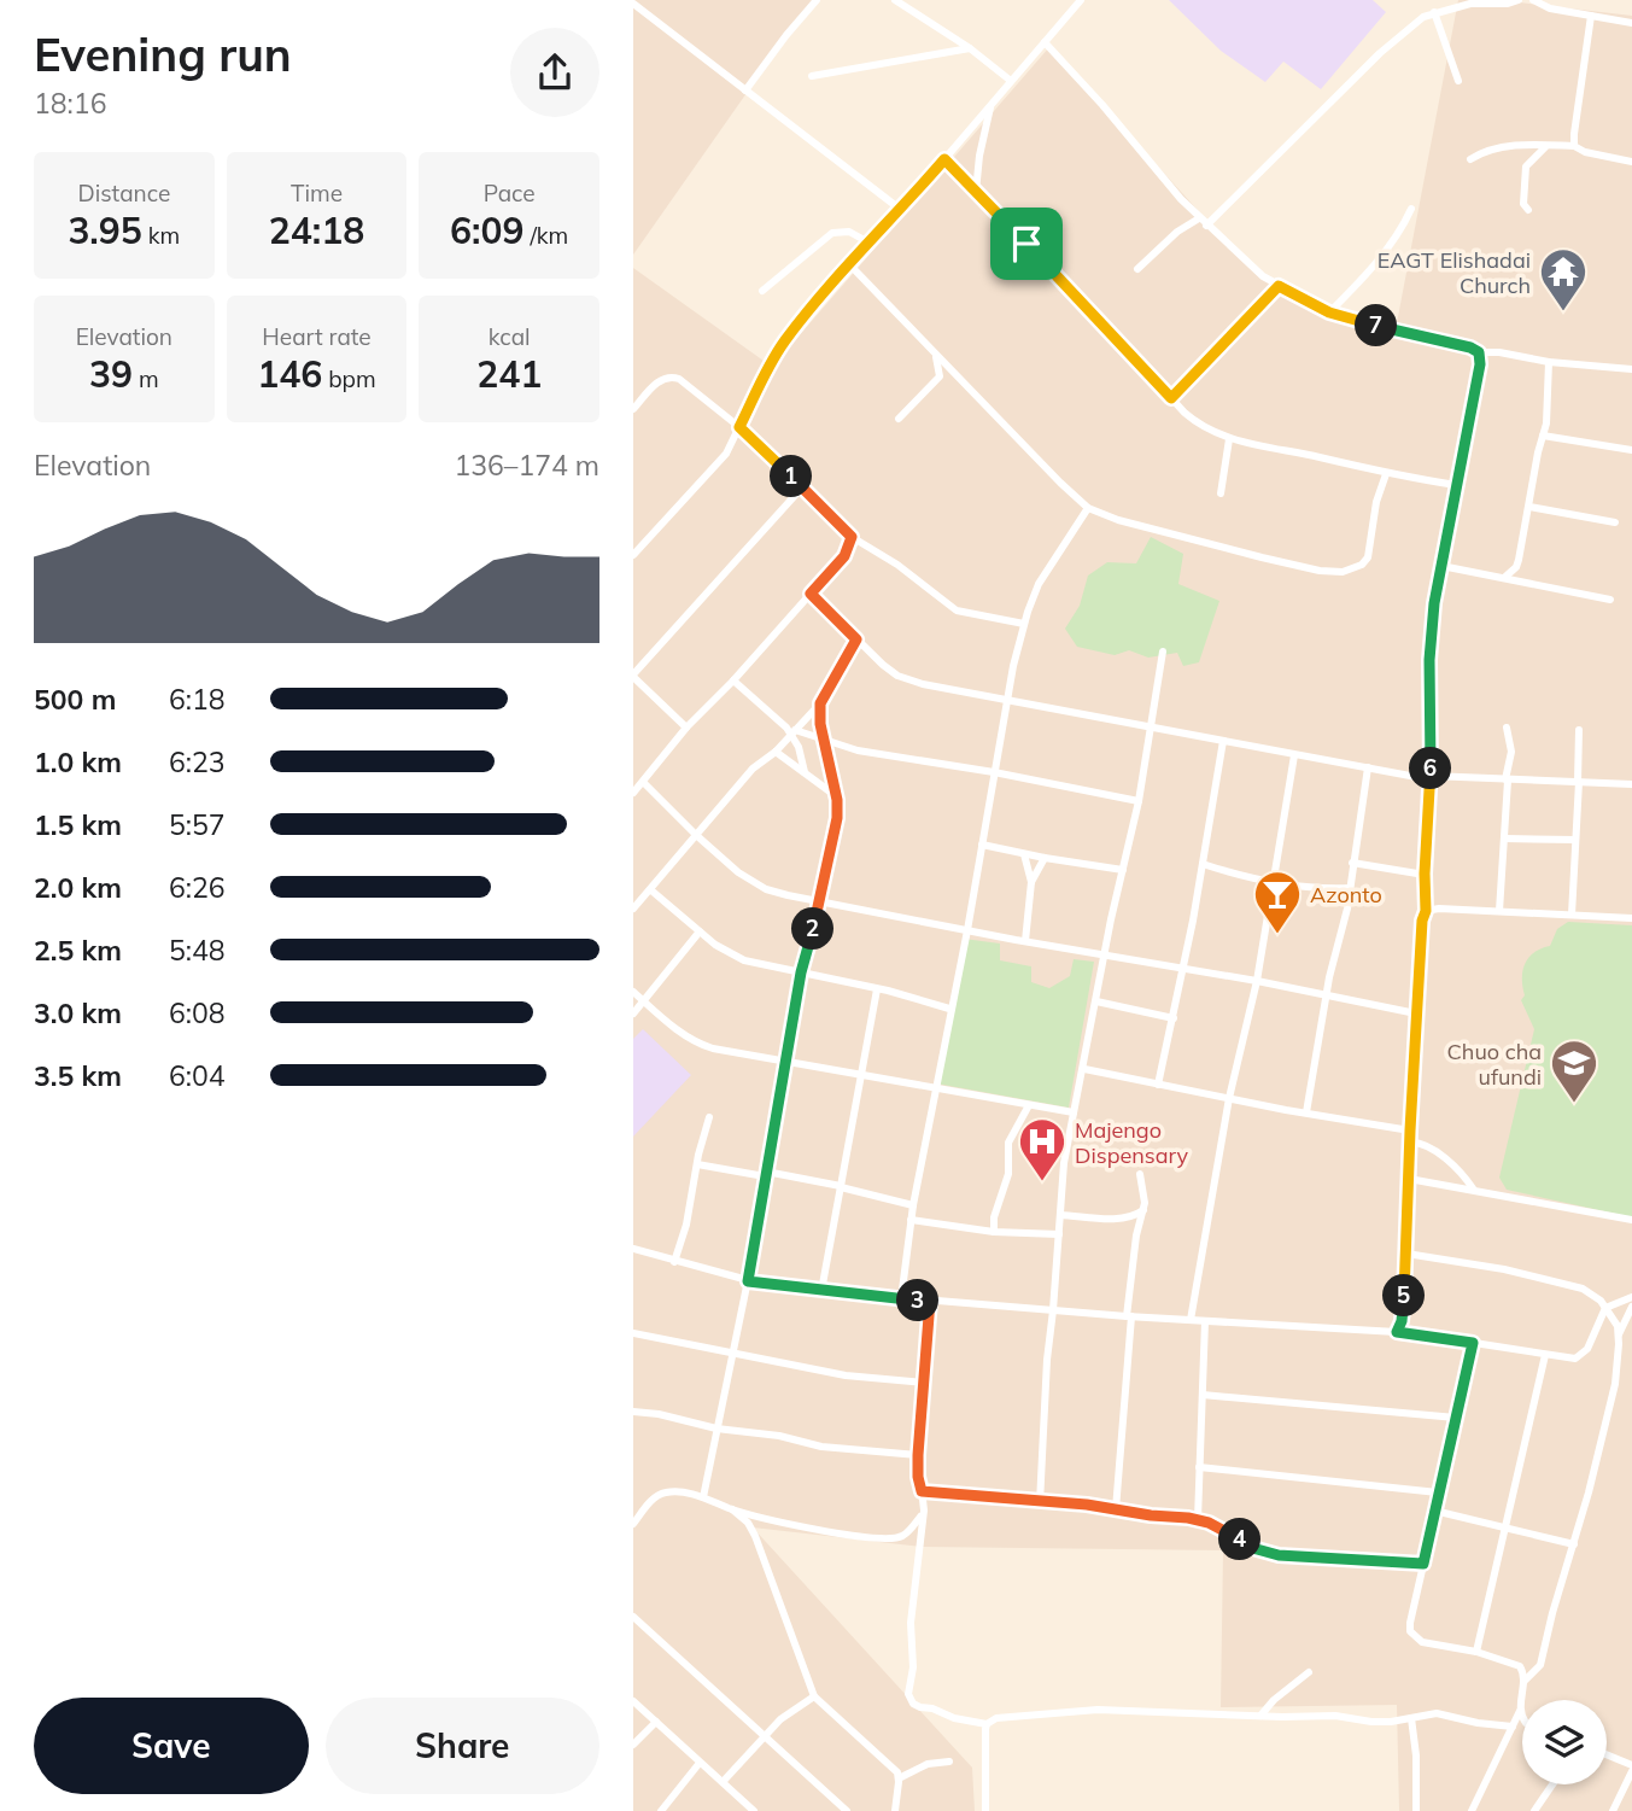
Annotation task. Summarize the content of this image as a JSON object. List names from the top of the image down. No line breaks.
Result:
{"places":{"temple":["EAGT Elishadai Church"],"bar":["Azonto"],"school or university":["Chuo cha ufundi"],"hospital":["Majengo Dispensary"]},"page":{"heading":["Evening run","18:16"],"stats":[["Distance","3.95 km"],["Time","24:18"],["Pace","6:09 /km"],["Elevation","39 m"],["Heart rate","146 bpm"],["kcal","241"]],"pins":["7","1","6","2","5","3","4"],"chart":["Elevation","136–174 m"],"list":[{"name":"500 m","note":"6:18"},{"name":"1.0 km","note":"6:23"},{"name":"1.5 km","note":"5:57"},{"name":"2.0 km","note":"6:26"},{"name":"2.5 km","note":"5:48"},{"name":"3.0 km","note":"6:08"},{"name":"3.5 km","note":"6:04"}],"buttons":["Save","Share"]}}
